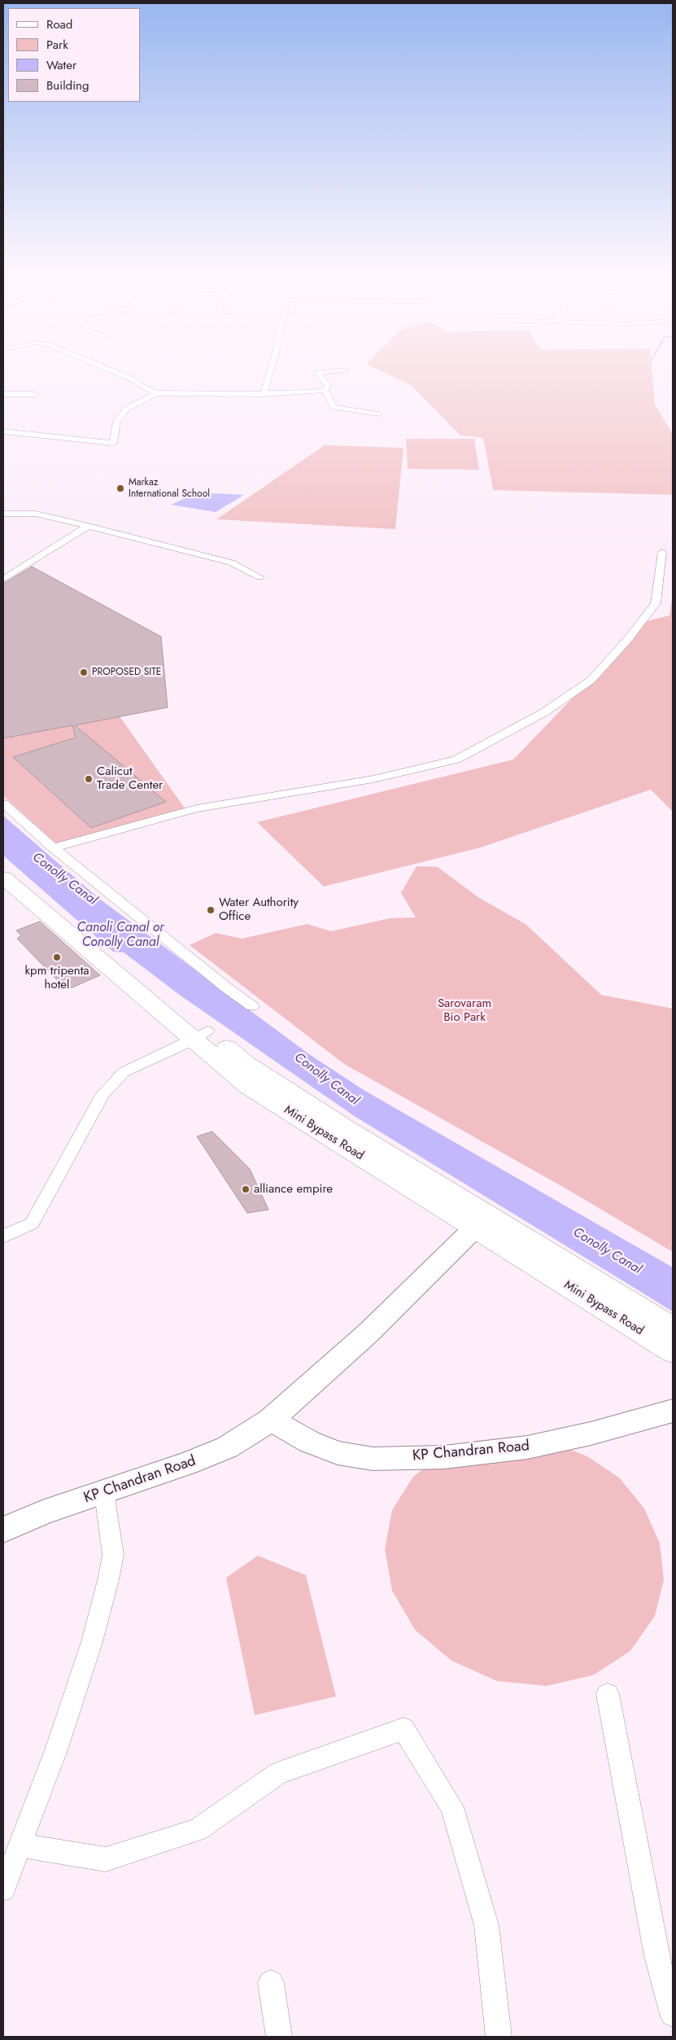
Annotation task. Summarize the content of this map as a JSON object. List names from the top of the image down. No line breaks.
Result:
{"streets":{"main road":["Mini Bypass Road","KP Chandran Road"]},"water":["Conolly Canal","Canoli Canal or Conolly Canal"],"parks":["Sarovaram Bio Park"],"places":["Markaz International School","PROPOSED SITE","Calicut Trade Center","Water Authority Office","kpm tripenta hotel","alliance empire"],"legend":["Road","Park","Water","Building"]}
